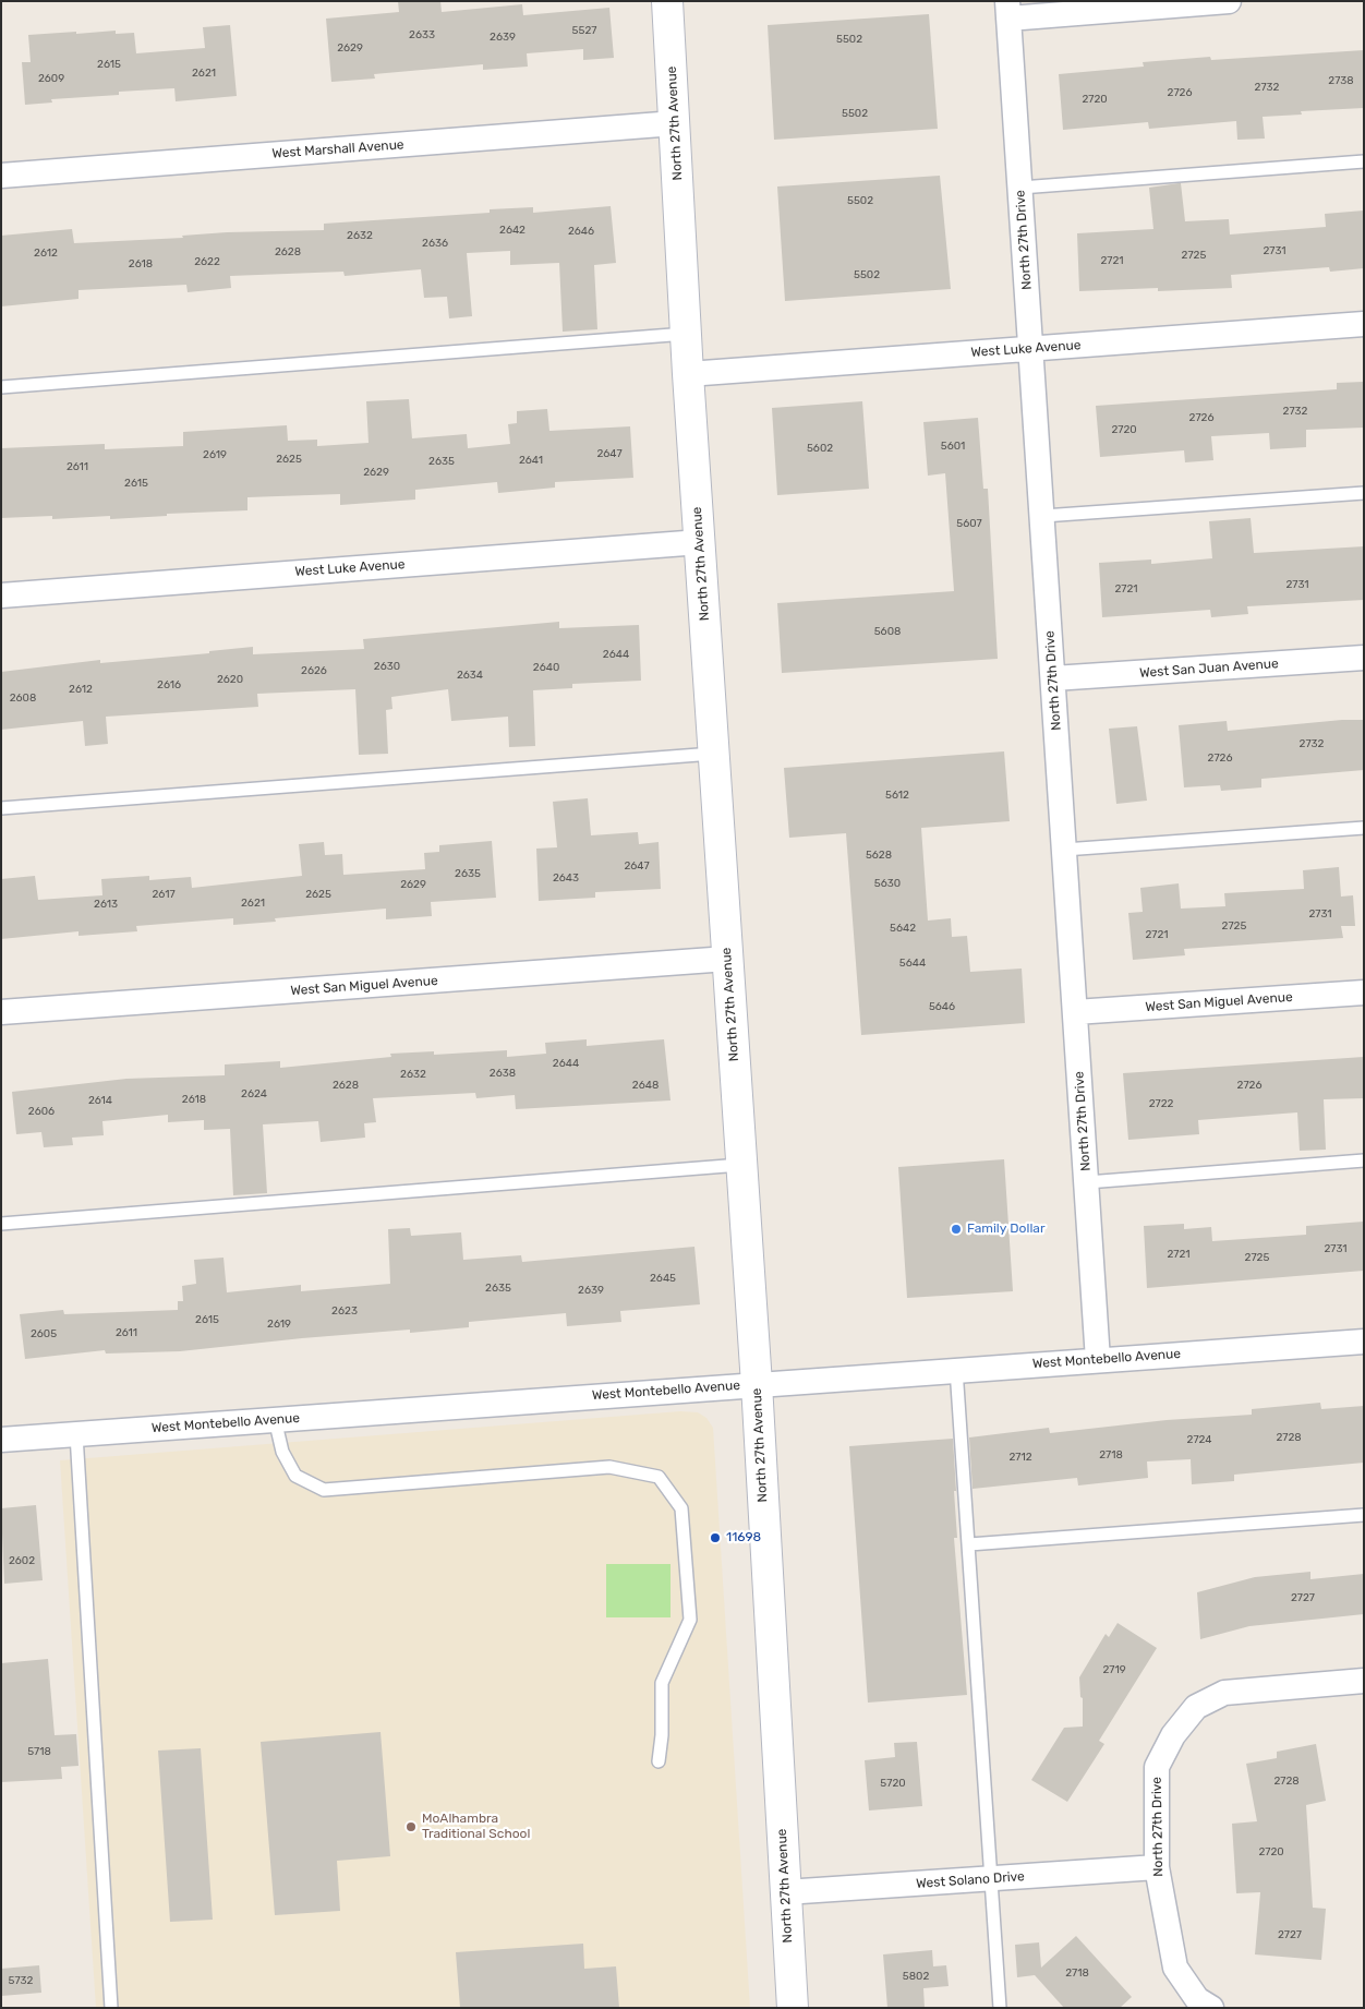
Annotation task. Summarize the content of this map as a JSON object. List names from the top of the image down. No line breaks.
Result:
{"streets":{"main road":["North 27th Avenue"],"street":["West Marshall Avenue","North 27th Drive","West Luke Avenue","West San Juan Avenue","West San Miguel Avenue","West Montebello Avenue","West Solano Drive"]},"crossings":[["North 27th Avenue","West Marshall Avenue"],["North 27th Avenue","West Luke Avenue"],["North 27th Avenue","West San Miguel Avenue"],["North 27th Avenue","West Montebello Avenue"],["North 27th Avenue","West Solano Drive"],["North 27th Drive","West Luke Avenue"],["North 27th Drive","West San Juan Avenue"],["North 27th Drive","West San Miguel Avenue"],["North 27th Drive","West Montebello Avenue"],["North 27th Drive","West Solano Drive"]],"places":["Family Dollar","11698","MoAlhambra Traditional School"],"house_numbers":["5527","2633","2639","5502","2629","2615","2621","2609","2738","2732","2726","2720","5502","5502","2642","2646","2632","2636","2731","2628","2612","2725","2721","2622","2618","5502","2732","2726","2720","5601","5602","2647","2619","2625","2641","2635","2611","2629","2615","5607","2731","2721","5608","2644","2630","2640","2626","2634","2620","2616","2612","2608","2732","2726","5612","5628","2647","2635","2643","5630","2629","2617","2625","2621","2613","2731","2725","5642","2721","5644","5646","2644","2638","2632","2628","2648","2726","2624","2618","2614","2722","2606","2731","2721","2725","2645","2635","2639","2623","2615","2619","2611","2605","2728","2724","2718","2712","2602","2727","2719","5718","2728","5720","2720","2727","2718","5802","5732"]}
